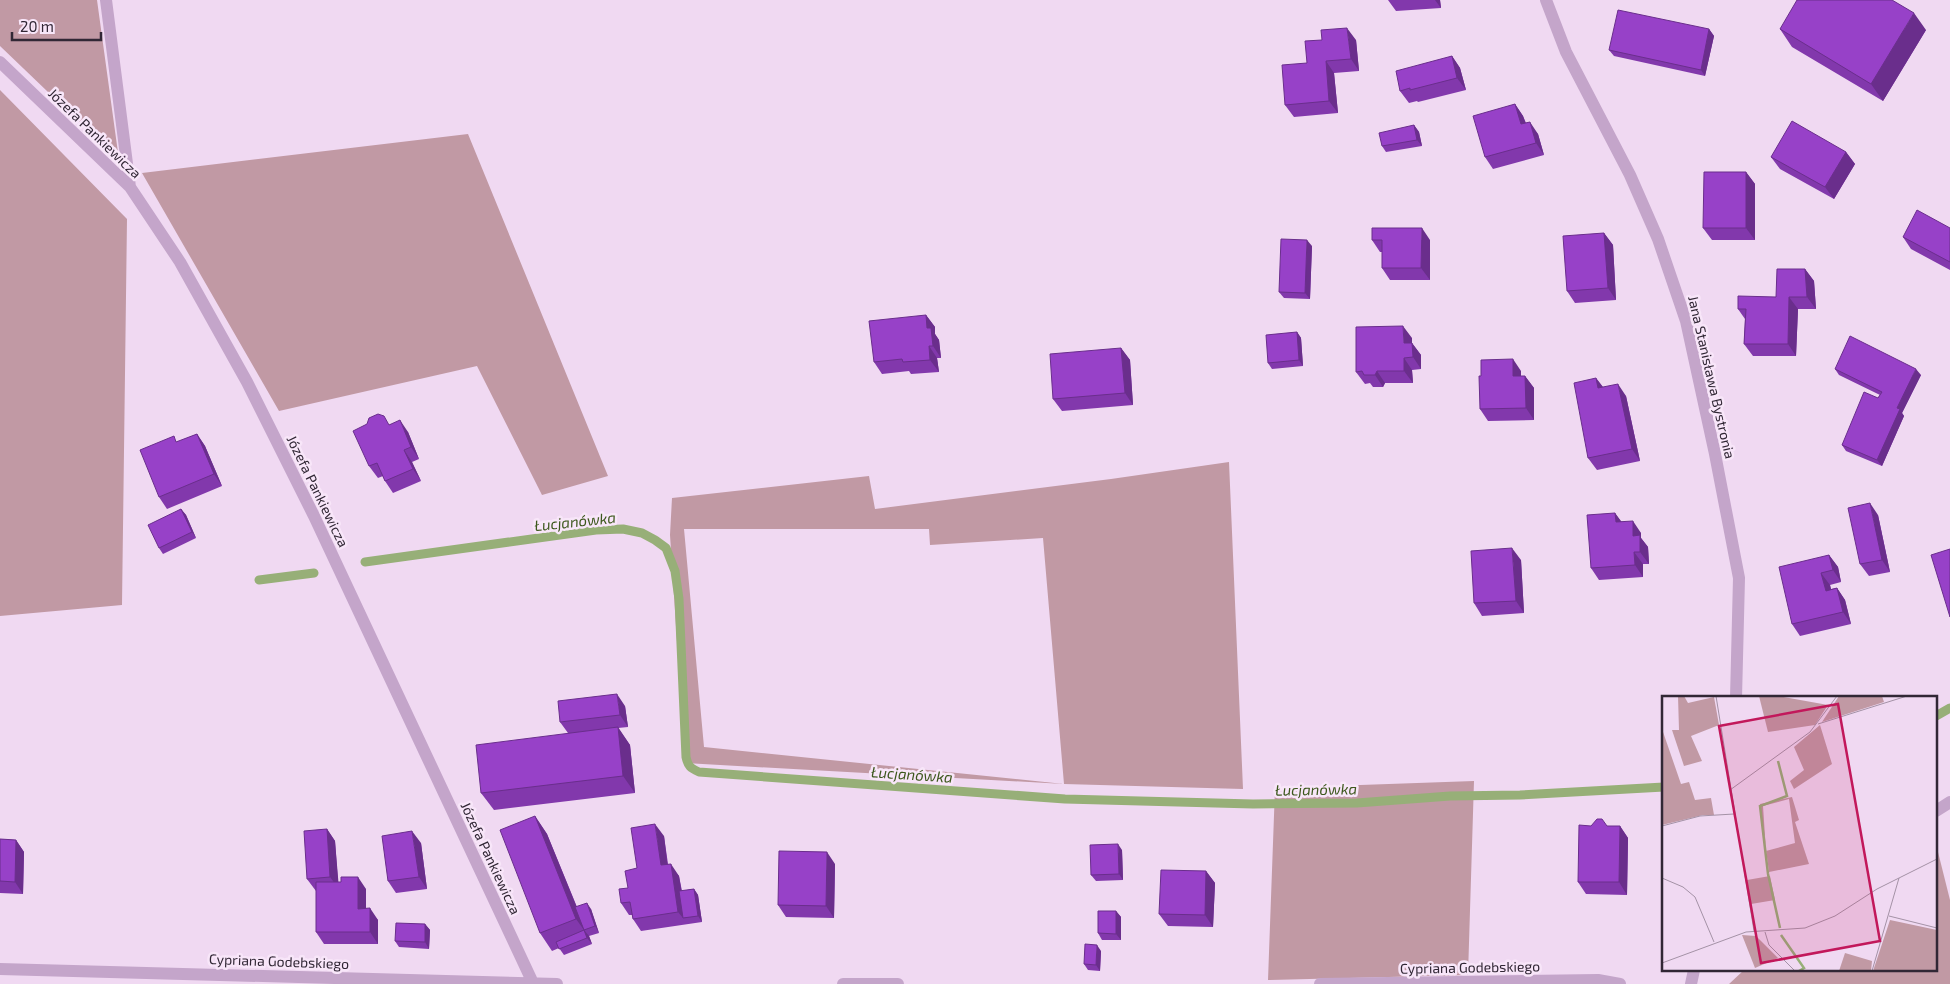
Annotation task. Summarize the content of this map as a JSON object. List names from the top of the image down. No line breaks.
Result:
{"streets":{"street":["Józefa Pankiewicza","Jana Stanisława Bystronia","Cypriana Godebskiego"]},"crossings":[["Józefa Pankiewicza","Cypriana Godebskiego"]],"water":["Łucjanówka"],"scale_bar":"20 m"}
